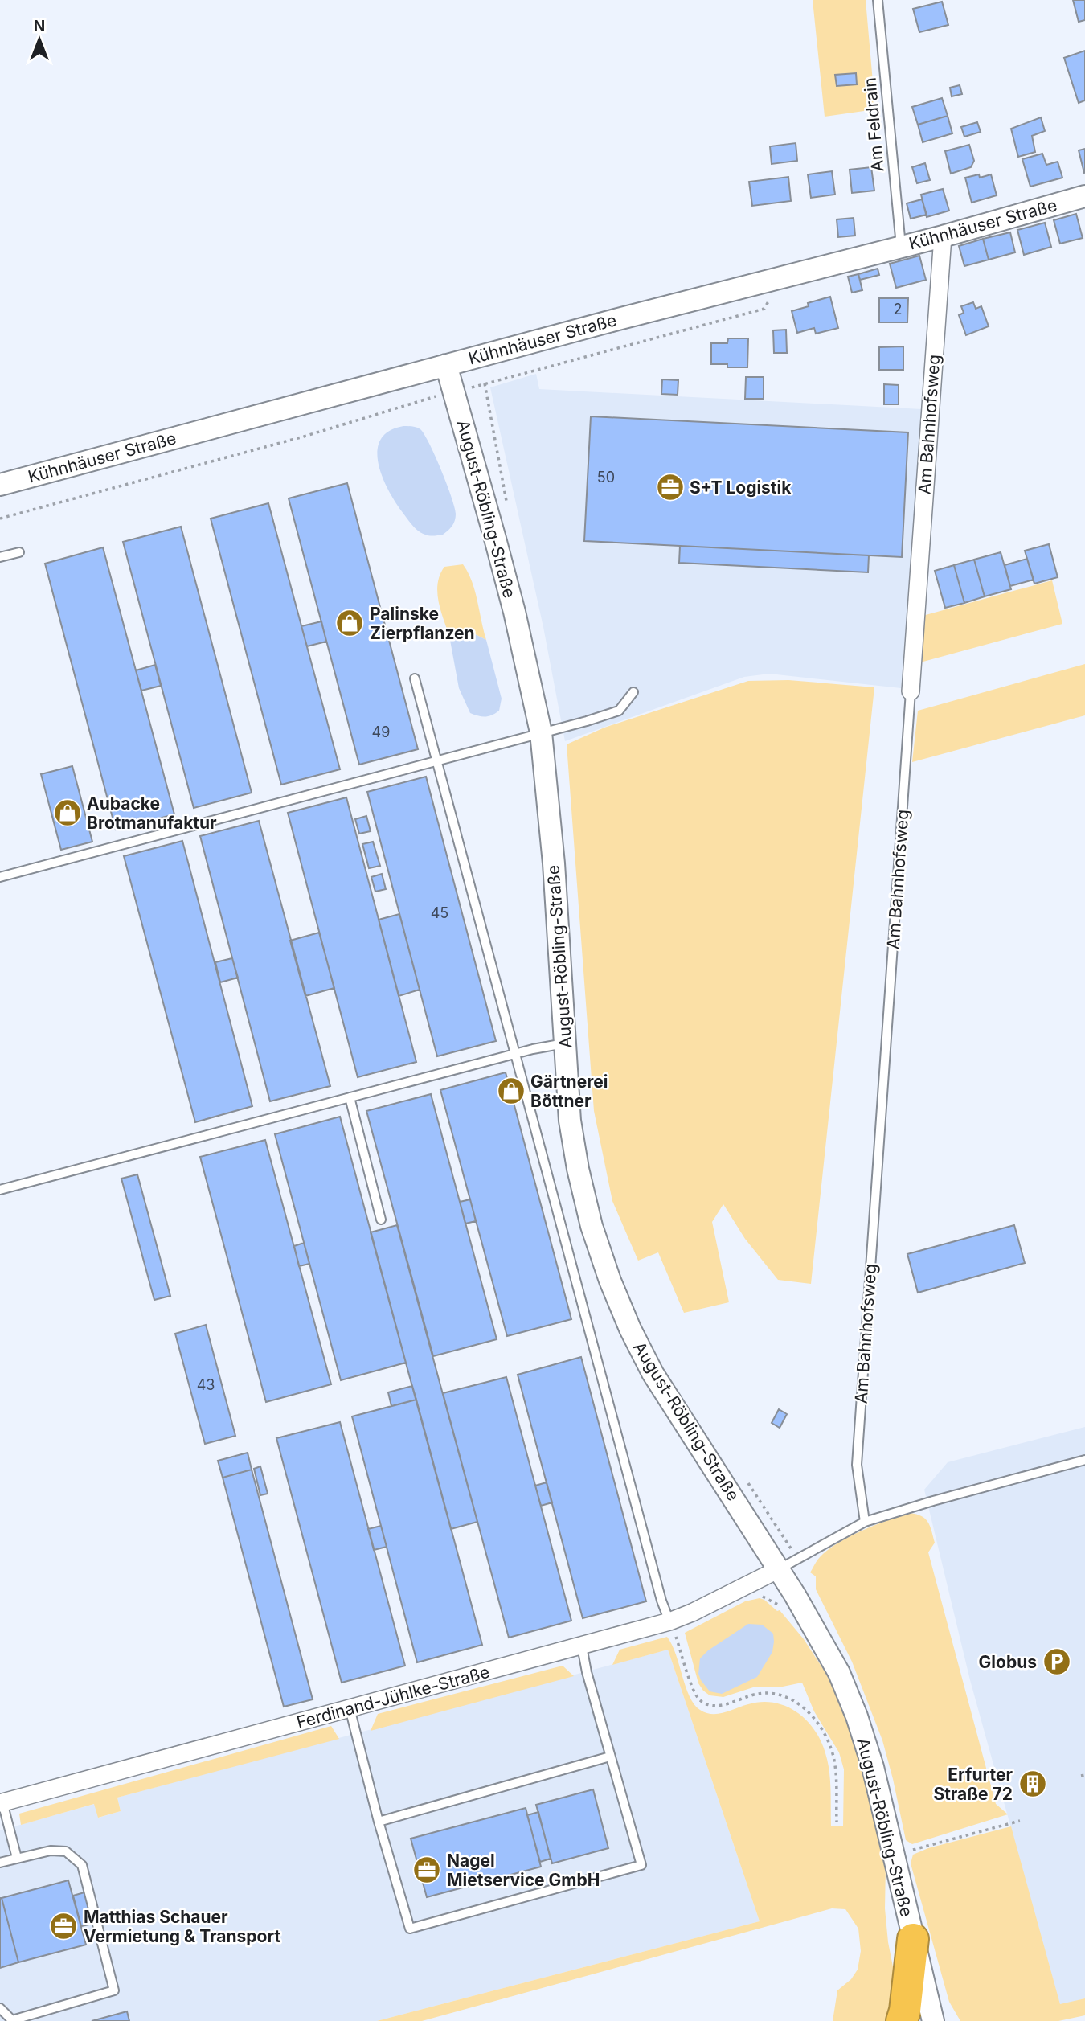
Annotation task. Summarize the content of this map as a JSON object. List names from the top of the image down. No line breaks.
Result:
{"streets":{"street":["Kühnhäuser Straße","Am Bahnhofsweg","August-Röbling-Straße","Ferdinand-Jühlke-Straße"],"lane":["Am Feldrain"]},"crossings":[["Am Feldrain","Kühnhäuser Straße"],["Kühnhäuser Straße","Am Bahnhofsweg"],["Kühnhäuser Straße","August-Röbling-Straße"],["August-Röbling-Straße","Ferdinand-Jühlke-Straße"]],"places":{"office":["S+T Logistik","Nagel Mietservice GmbH","Matthias Schauer Vermietung & Transport"],"shop":["Palinske Zierpflanzen","Aubacke Brotmanufaktur","Gärtnerei Böttner"],"parking":["Globus"],"building":["Erfurter Straße 72"]},"house_numbers":["2","50","49","45","43"],"north":"top"}
